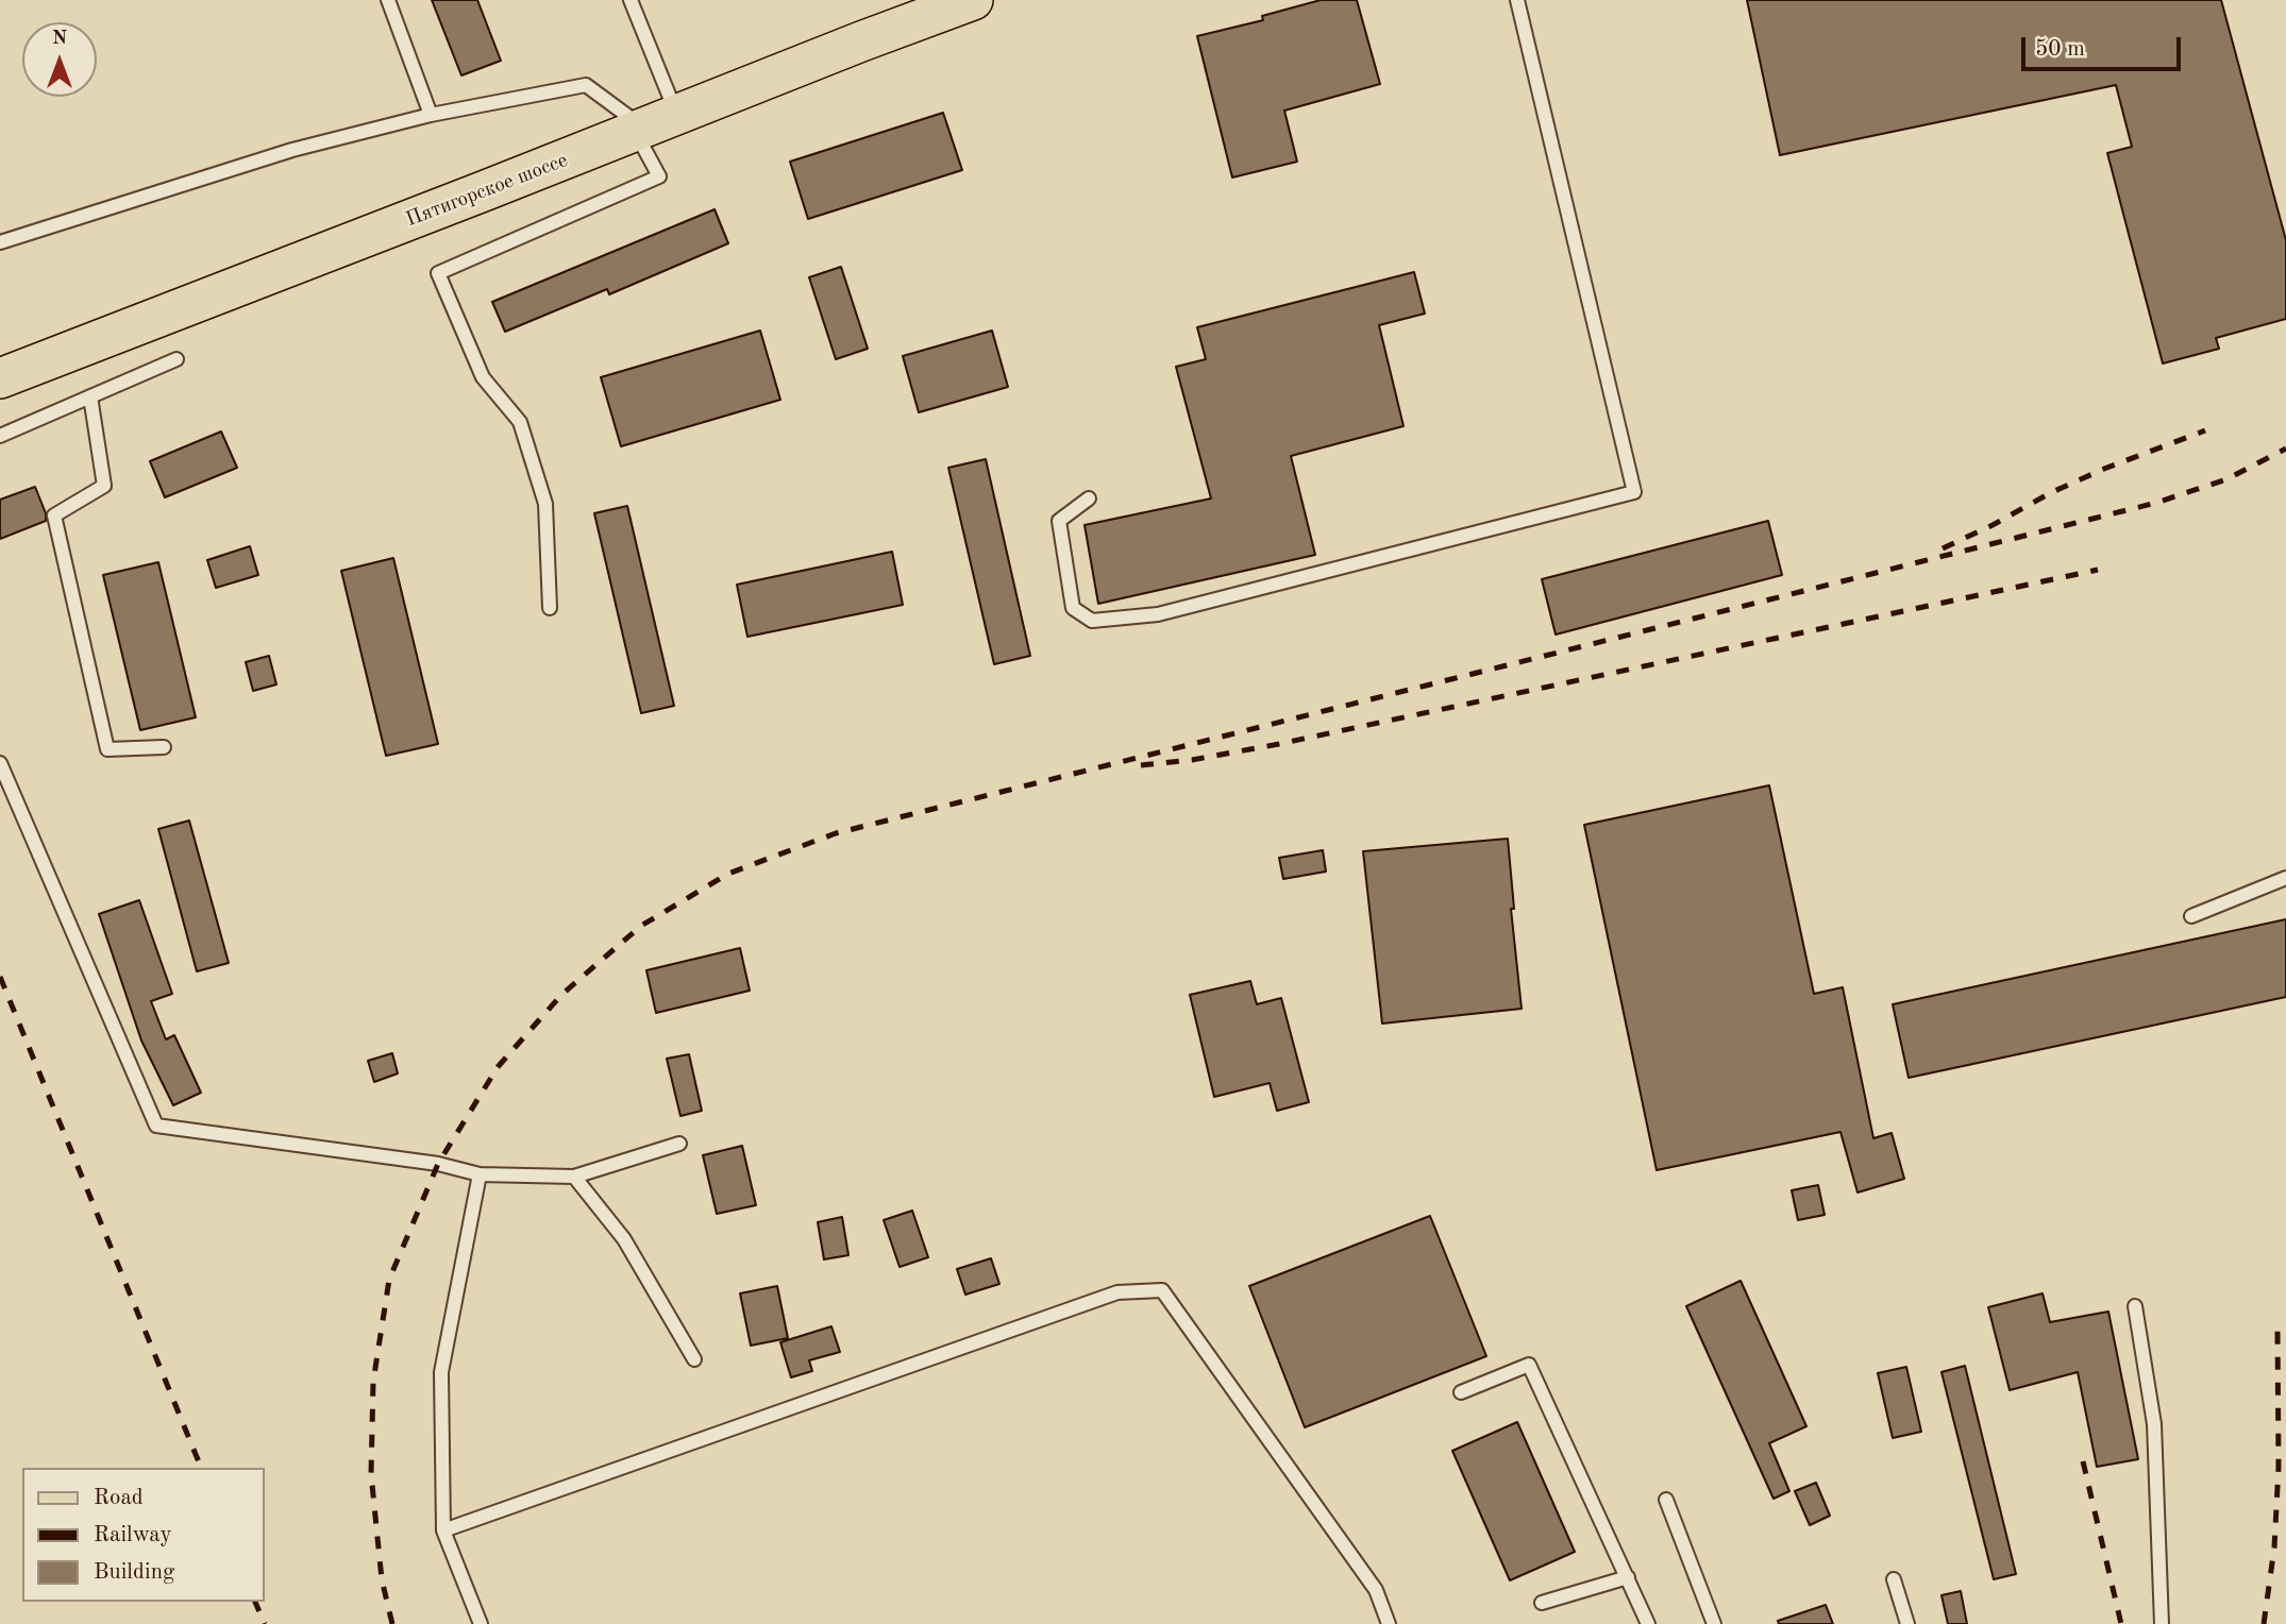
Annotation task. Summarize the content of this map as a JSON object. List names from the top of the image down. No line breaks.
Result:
{"streets":{"main road":["Пятигорское шоссе"]},"legend":["Road","Railway","Building"],"scale_bar":"50 m","north":"top"}
